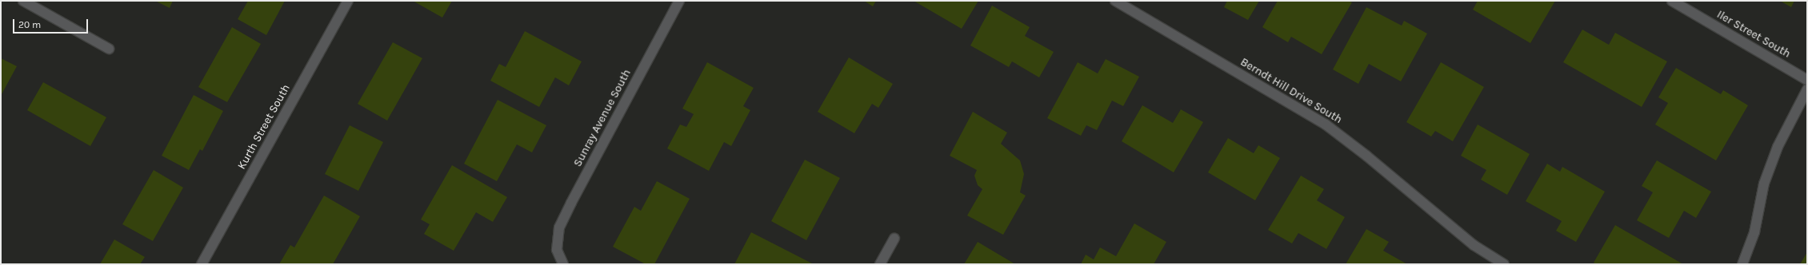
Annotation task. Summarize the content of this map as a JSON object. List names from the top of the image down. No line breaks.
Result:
{"streets":{"street":["Iler Street South","Berndt Hill Drive South","Sunray Avenue South","Kurth Street South"]},"scale_bar":"20 m"}
